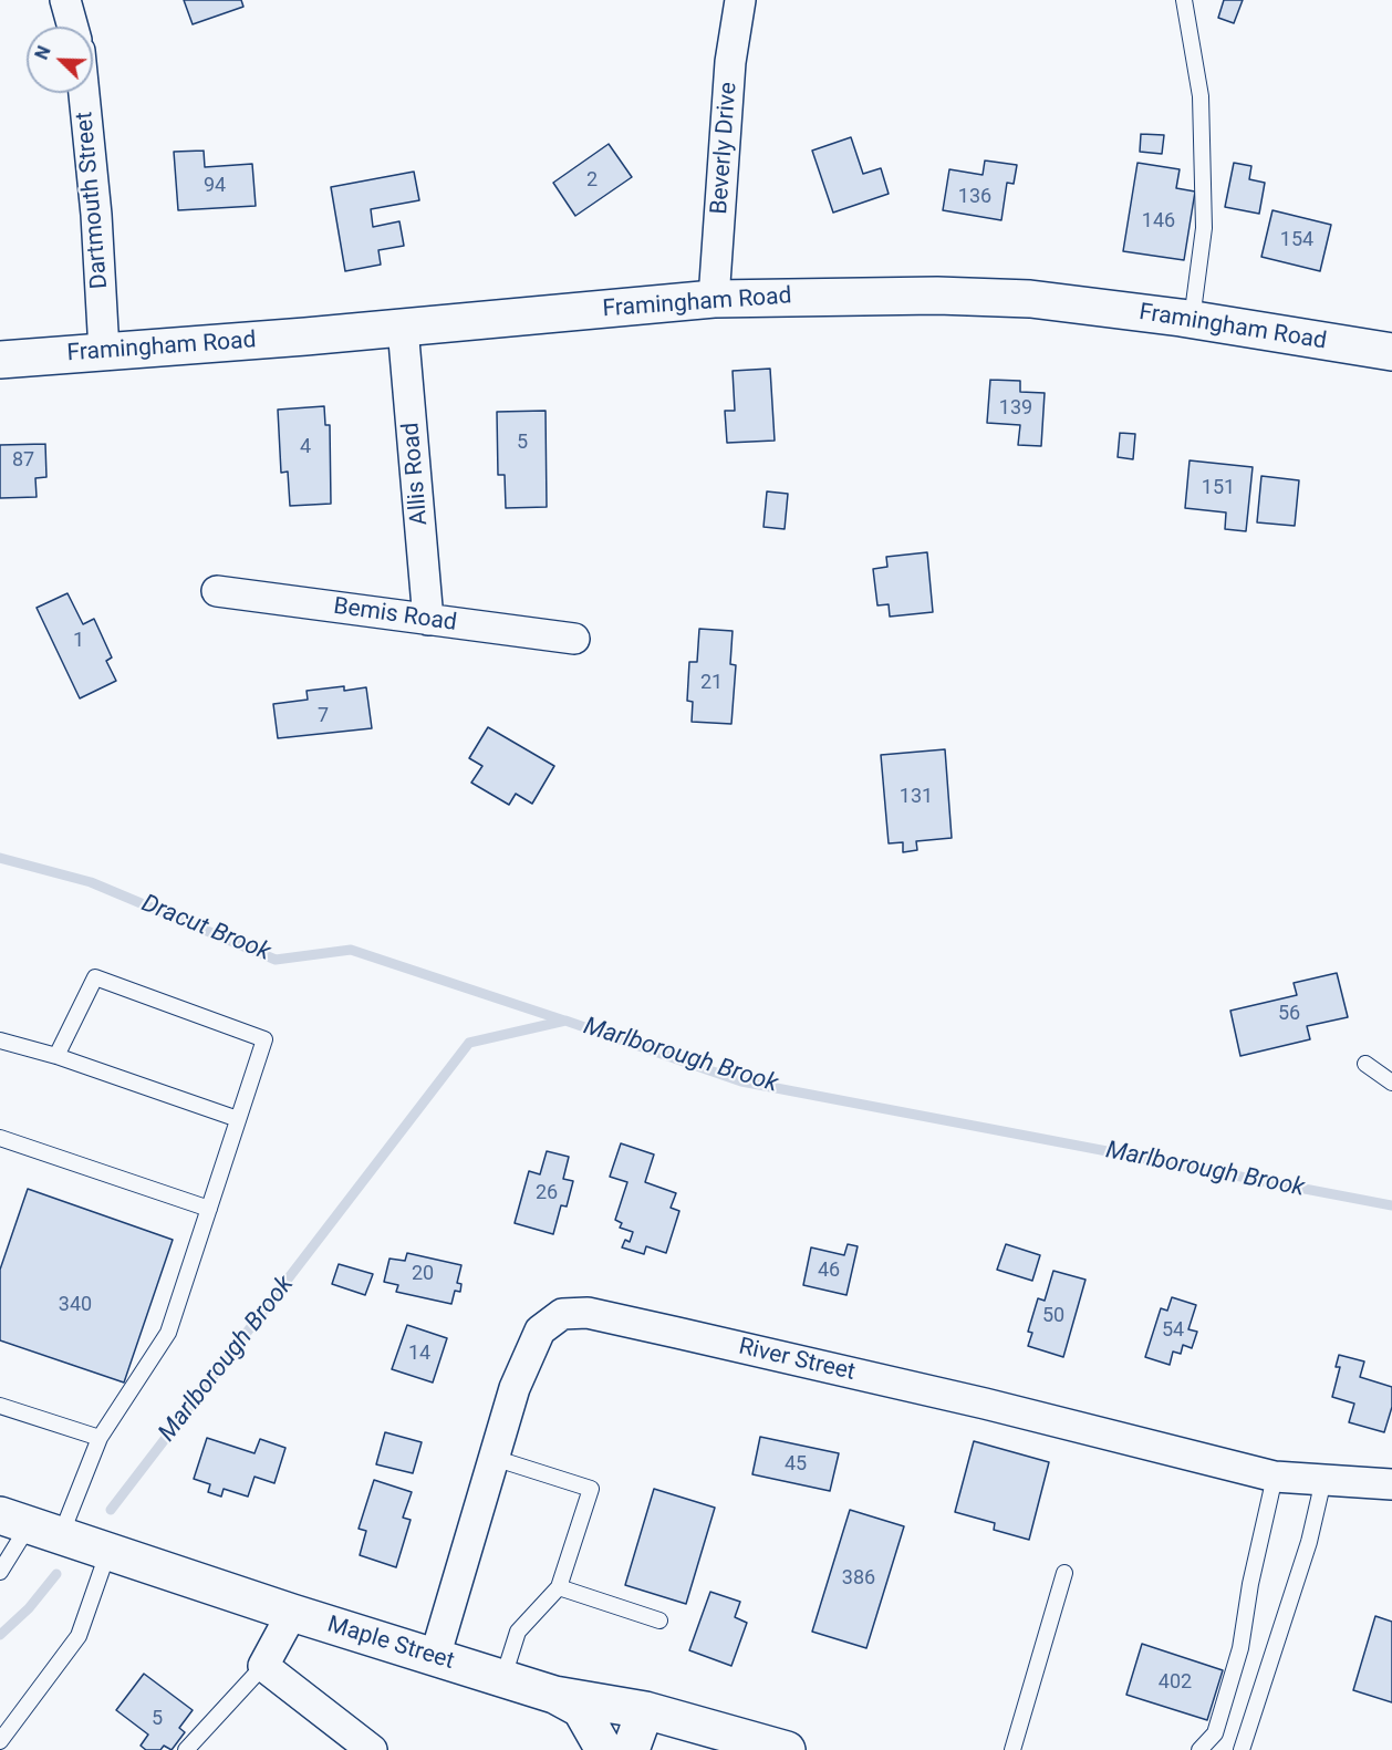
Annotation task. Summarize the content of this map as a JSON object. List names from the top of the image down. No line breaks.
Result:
{"streets":{"street":["Beverly Drive","Dartmouth Street","Framingham Road","Allis Road","Bemis Road","River Street","Maple Street"]},"crossings":[["Beverly Drive","Framingham Road"],["Dartmouth Street","Framingham Road"],["Framingham Road","Allis Road"],["Allis Road","Bemis Road"],["River Street","Maple Street"]],"water":["Dracut Brook","Marlborough Brook"],"house_numbers":["2","94","136","146","154","139","5","4","87","151","1","21","7","131","56","26","46","20","340","50","54","14","45","386","402","5"],"north":"top left"}
